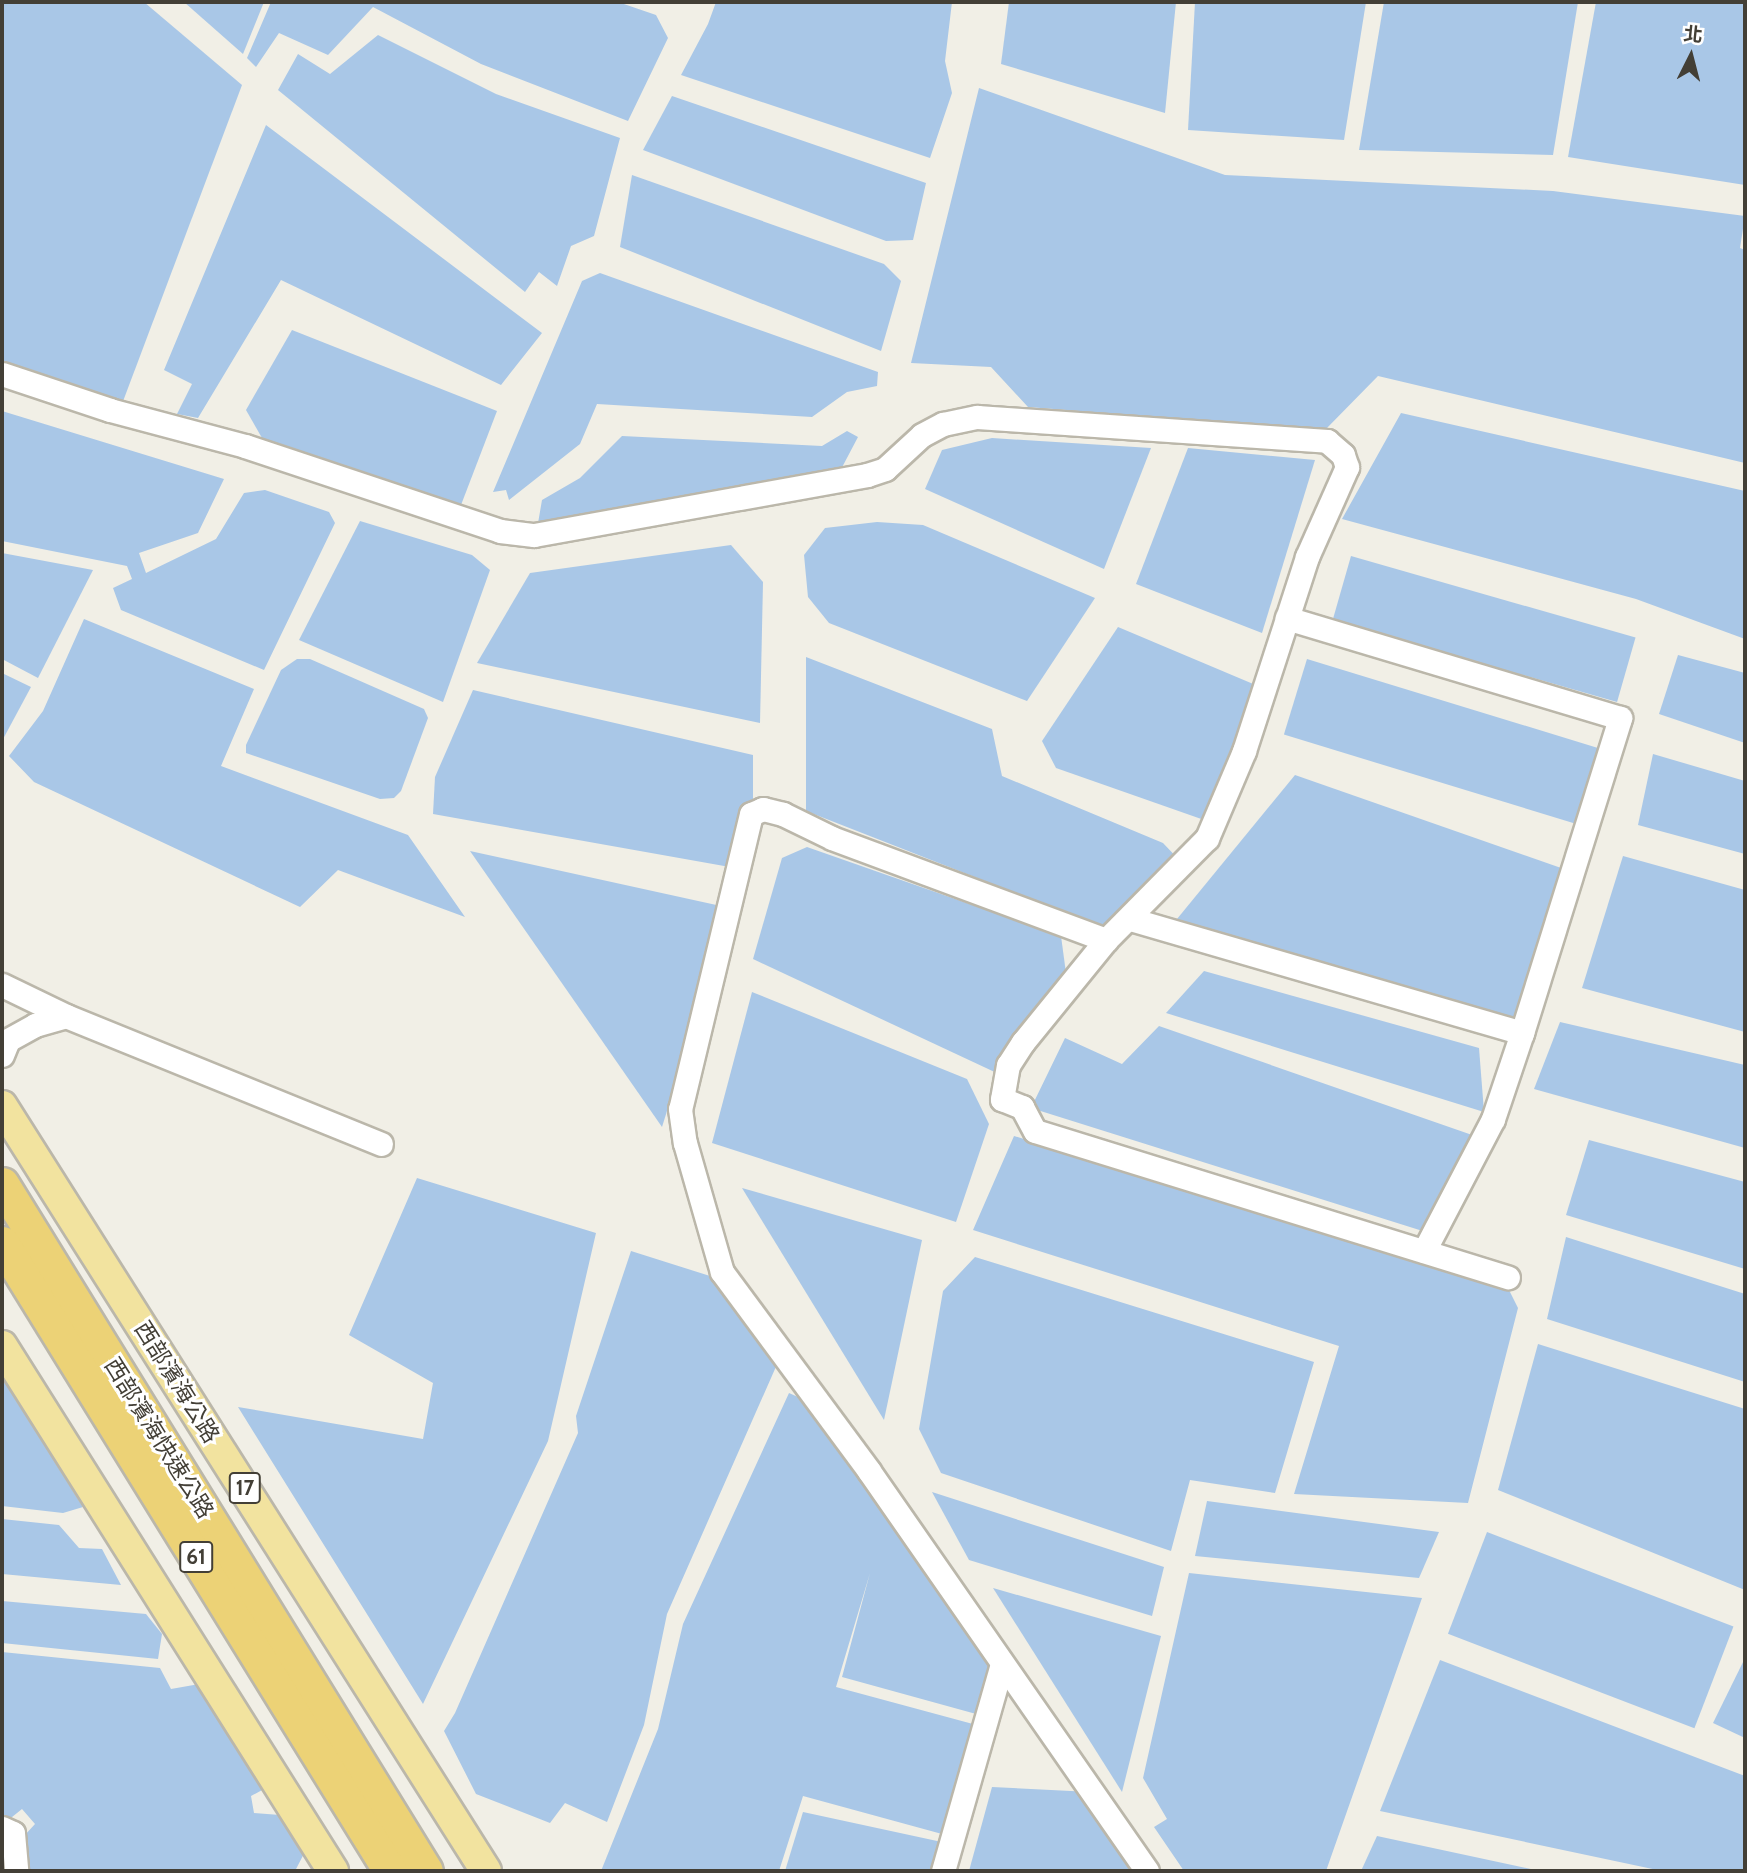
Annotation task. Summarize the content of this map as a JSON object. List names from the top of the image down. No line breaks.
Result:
{"streets":{"highway":["西部濱海快速公路","61"],"main road":["西部濱海公路","17"]},"north":"top"}
